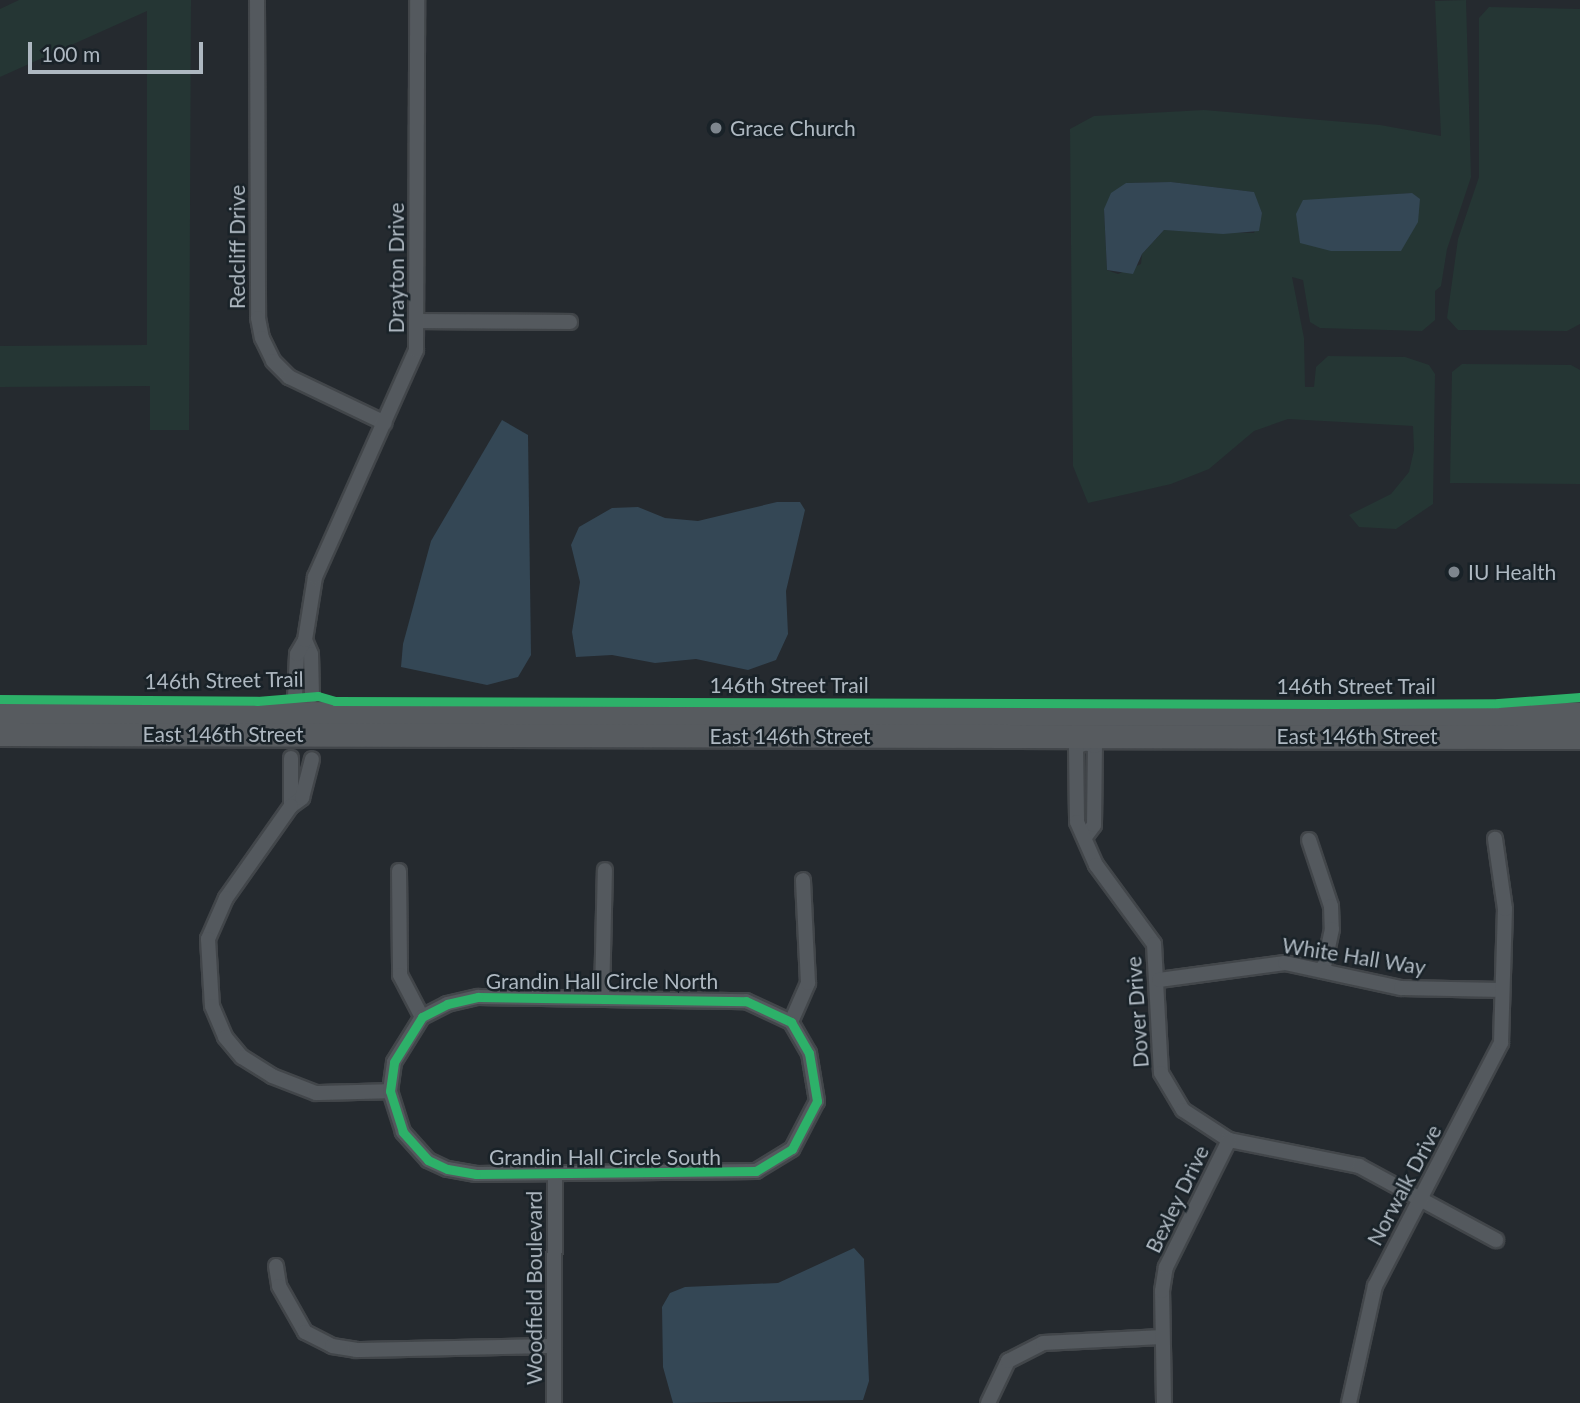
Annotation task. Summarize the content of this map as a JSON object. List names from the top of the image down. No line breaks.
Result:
{"streets":{"main road":["East 146th Street"],"street":["Redcliff Drive","Drayton Drive","White Hall Way","Grandin Hall Circle North","Dover Drive","Grandin Hall Circle South","Norwalk Drive","Bexley Drive","Woodfield Boulevard"],"cycle path":["146th Street Trail"]},"crossings":[["Redcliff Drive","Drayton Drive"],["East 146th Street","Dover Drive"],["White Hall Way","Dover Drive"],["White Hall Way","Norwalk Drive"],["Grandin Hall Circle North","Grandin Hall Circle South"],["Dover Drive","Norwalk Drive"],["Dover Drive","Bexley Drive"],["Grandin Hall Circle South","Woodfield Boulevard"]],"places":["Grace Church","IU Health"],"scale_bar":"100 m"}
